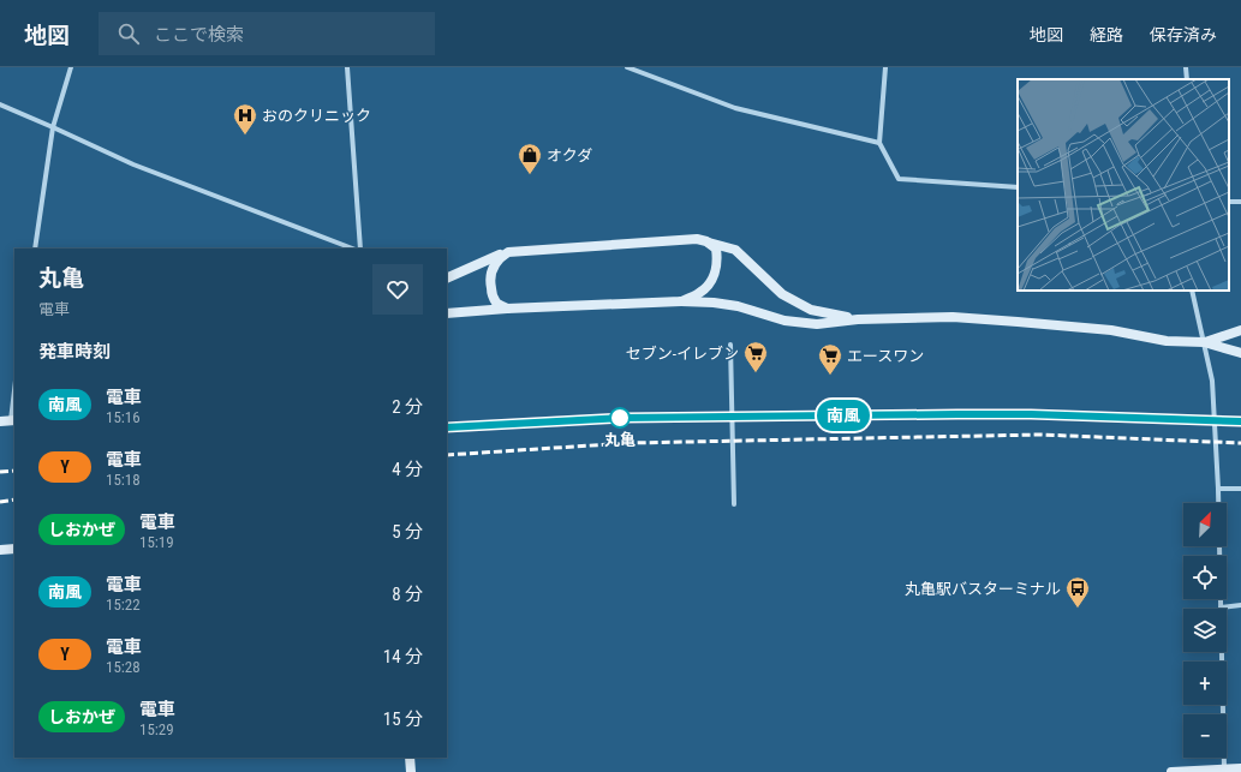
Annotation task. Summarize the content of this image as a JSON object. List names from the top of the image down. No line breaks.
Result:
{"places":{"hospital":["おのクリニック"],"shop":["オクダ"],"supermarket":["セブン-イレブン","エースワン"],"other":["丸亀"],"bus stop":["丸亀駅バスターミナル"]},"north":"top right","page":{"header":"地図","search":"ここで検索","nav":["地図","経路","保存済み"],"on_map":"南風","heading":[["丸亀","電車"],"発車時刻"],"list":[{"mark":"南風","name":"電車","note":"15:16","value":"2 分"},{"mark":"Y","name":"電車","note":"15:18","value":"4 分"},{"mark":"しおかぜ","name":"電車","note":"15:19","value":"5 分"},{"mark":"南風","name":"電車","note":"15:22","value":"8 分"},{"mark":"Y","name":"電車","note":"15:28","value":"14 分"},{"mark":"しおかぜ","name":"電車","note":"15:29","value":"15 分"}],"map_buttons":["+","−"]}}
